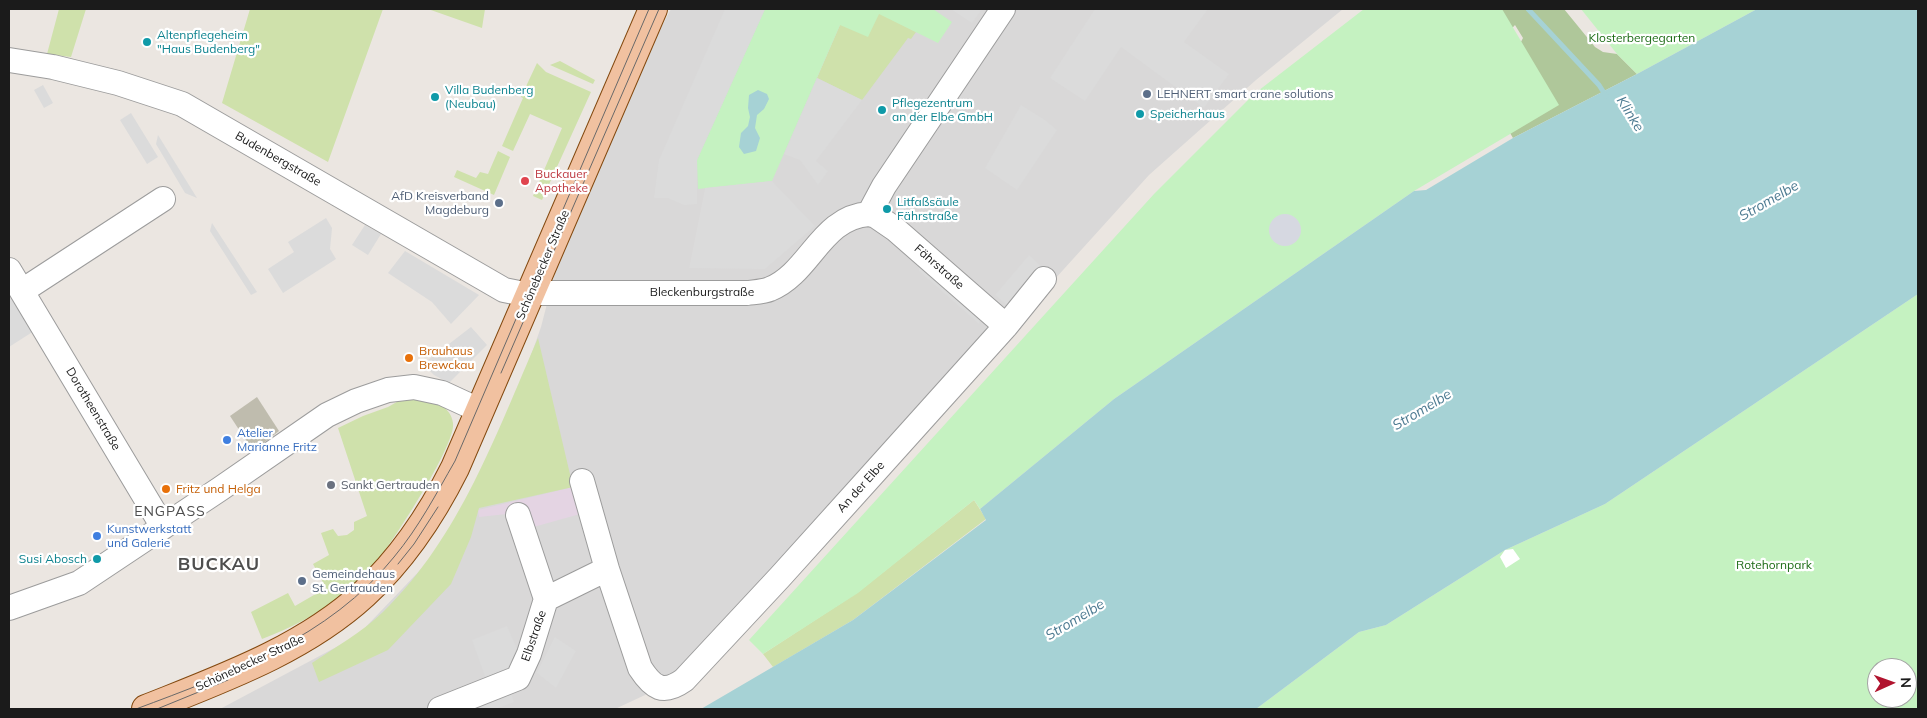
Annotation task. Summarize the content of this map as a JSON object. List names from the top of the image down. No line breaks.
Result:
{"streets":{"main road":["Schönebecker Straße"],"street":["Budenbergstraße","Fährstraße","Bleckenburgstraße","Dorotheenstraße","An der Elbe","Elbstraße"]},"crossings":[["Budenbergstraße","Schönebecker Straße"],["Budenbergstraße","Bleckenburgstraße"],["Schönebecker Straße","Bleckenburgstraße"],["Fährstraße","Bleckenburgstraße"],["Fährstraße","An der Elbe"],["An der Elbe","Elbstraße"]],"districts":["ENGPASS","BUCKAU"],"water":["Klinke","Stromelbe"],"parks":["Klosterbergegarten","Rotehornpark"],"places":["Altenpflegeheim \"Haus Budenberg\"","LEHNERT smart crane solutions","Villa Budenberg (Neubau)","Pflegezentrum an der Elbe GmbH","Speicherhaus","Buckauer Apotheke","AfD Kreisverband Magdeburg","Litfaßsäule Fährstraße","Brauhaus Brewckau","Atelier Marianne Fritz","Sankt Gertrauden","Fritz und Helga","Kunstwerkstatt und Galerie","Susi Abosch","Gemeindehaus St. Gertrauden"],"north":"right"}
